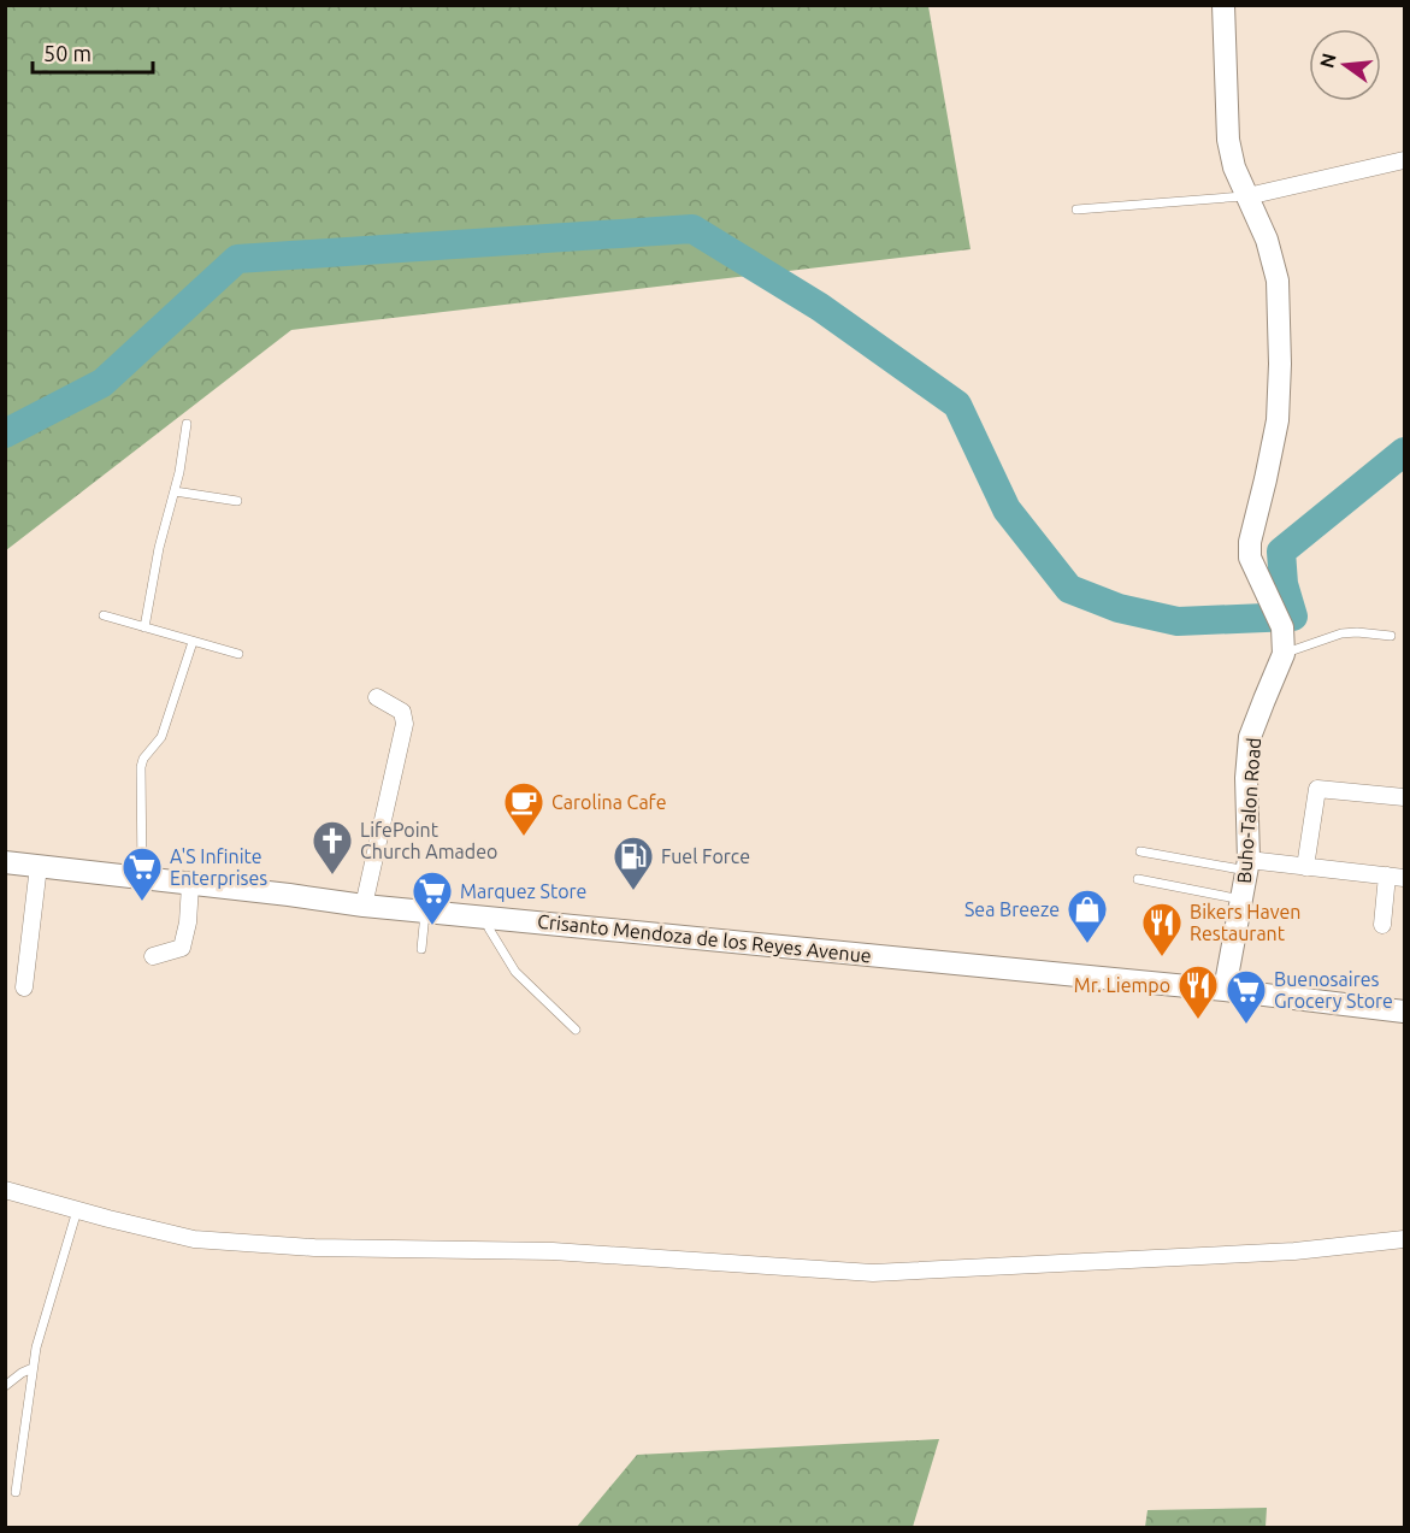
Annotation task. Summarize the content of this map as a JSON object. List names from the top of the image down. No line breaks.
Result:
{"streets":{"main road":["Buho-Talon Road","Crisanto Mendoza de los Reyes Avenue"]},"crossings":[["Buho-Talon Road","Crisanto Mendoza de los Reyes Avenue"]],"places":{"cafe":["Carolina Cafe"],"church":["LifePoint Church Amadeo"],"fuel station":["Fuel Force"],"supermarket":["A'S Infinite Enterprises","Marquez Store","Buenosaires Grocery Store"],"shop":["Sea Breeze"],"restaurant":["Bikers Haven Restaurant","Mr. Liempo"]},"scale_bar":"50 m","north":"left"}
